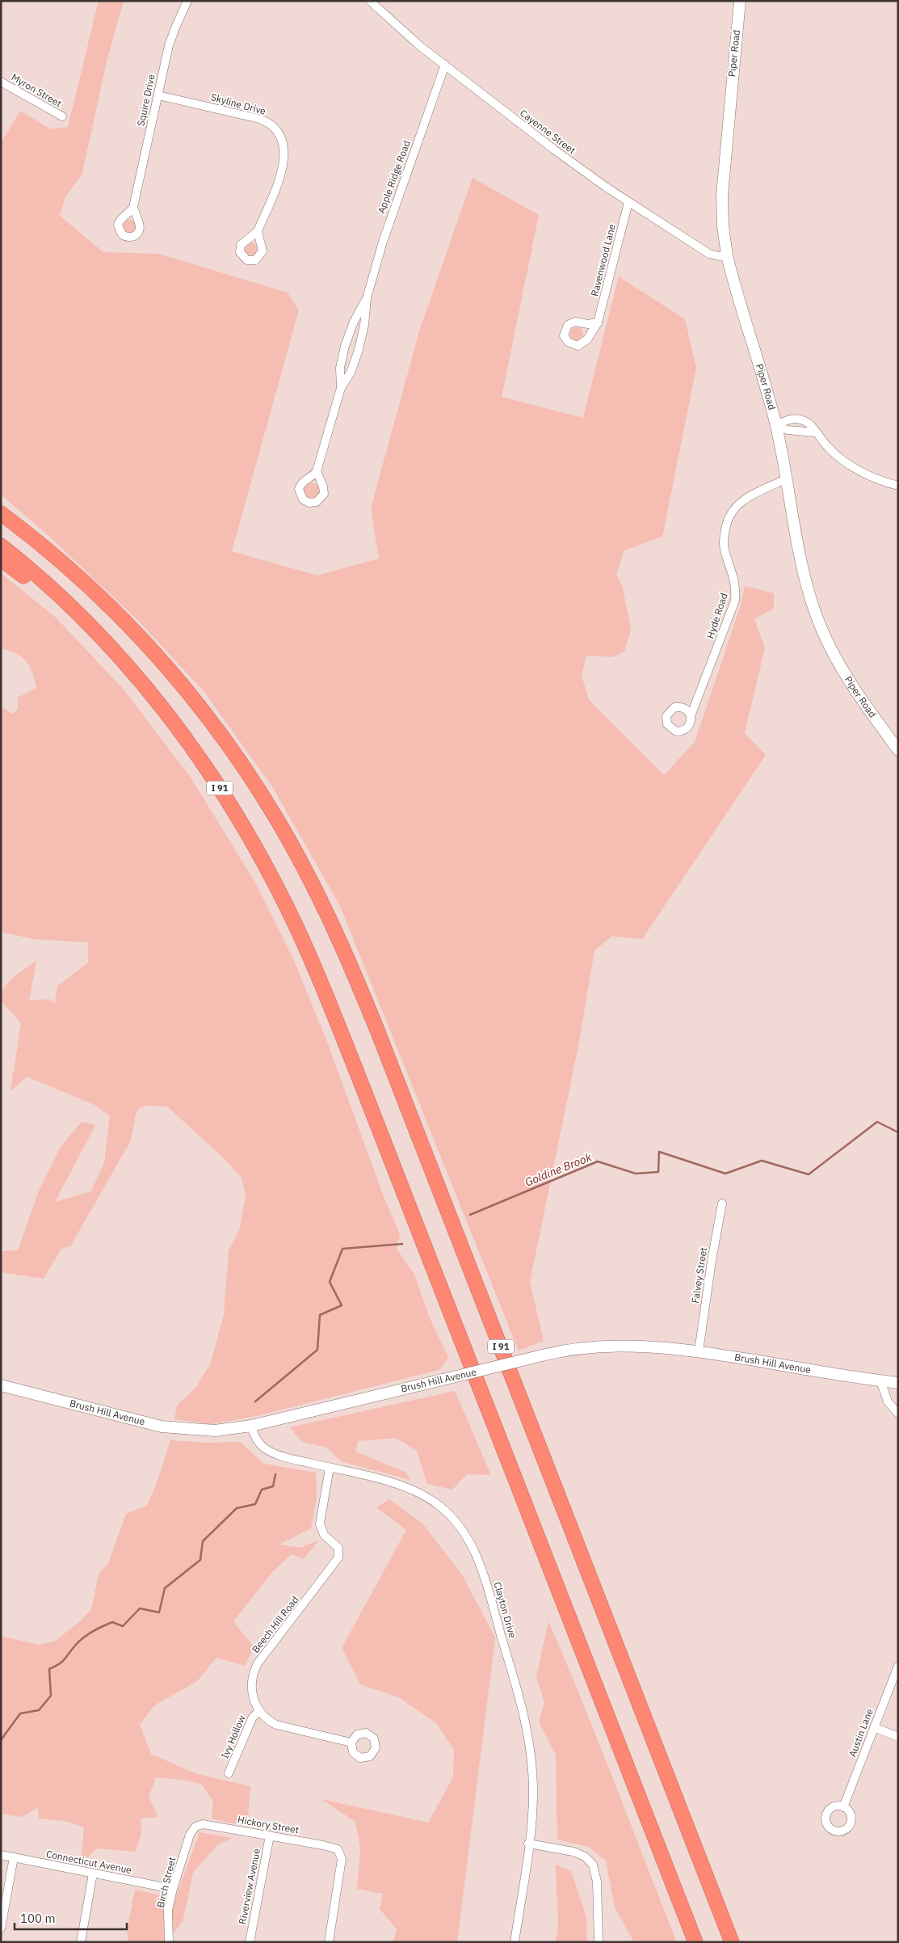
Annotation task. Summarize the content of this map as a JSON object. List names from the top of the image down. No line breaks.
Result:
{"streets":{"highway":["I 91"],"street":["Piper Road","Myron Street","Squire Drive","Skyline Drive","Cayenne Street","Apple Ridge Road","Ravenwood Lane","Hyde Road","Falvey Street","Brush Hill Avenue","Clayton Drive","Beech Hill Road","Austin Lane","Ivy Hollow","Hickory Street","Connecticut Avenue","Birch Street","Riverview Avenue"]},"crossings":[["Piper Road","Cayenne Street"],["Piper Road","Hyde Road"],["Squire Drive","Skyline Drive"],["Cayenne Street","Apple Ridge Road"],["Cayenne Street","Ravenwood Lane"],["Falvey Street","Brush Hill Avenue"],["Brush Hill Avenue","Clayton Drive"],["Clayton Drive","Beech Hill Road"],["Beech Hill Road","Ivy Hollow"],["Hickory Street","Birch Street"],["Hickory Street","Riverview Avenue"],["Connecticut Avenue","Birch Street"]],"water":["Goldine Brook"],"scale_bar":"100 m"}
